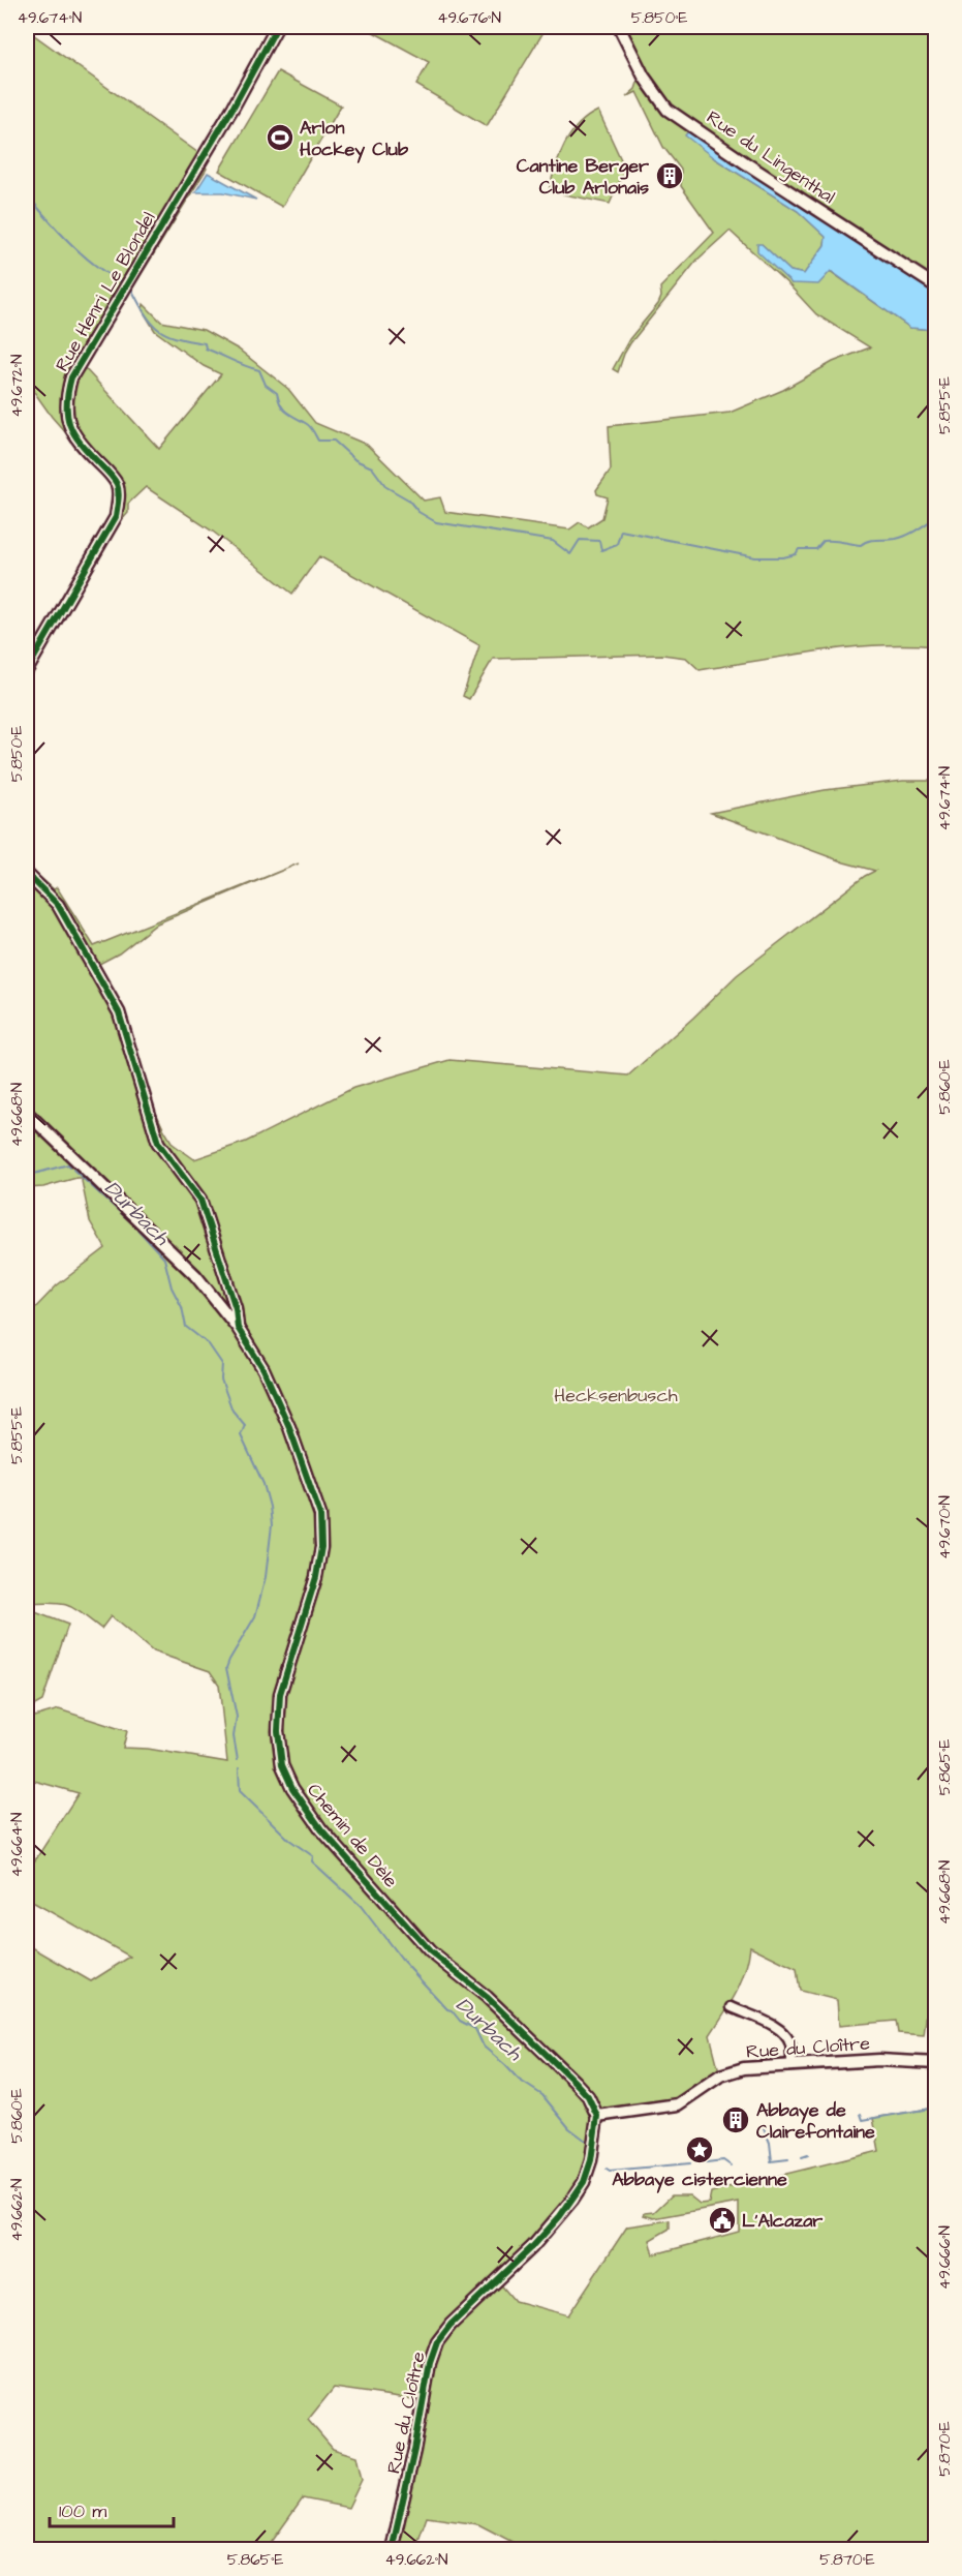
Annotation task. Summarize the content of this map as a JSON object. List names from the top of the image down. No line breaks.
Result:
{"streets":{"street":["Rue du Lingenthal","Rue Henri Le Blondel","Chemin de Dèle","Rue du Cloître"]},"crossings":[["Chemin de Dèle","Rue du Cloître"]],"water":["Durbach"],"parks":["Hecksenbusch"],"places":{"sports":["Arlon Hockey Club"],"building":["Cantine Berger Club Arlonais","Abbaye de Clairefontaine"],"place":["Abbaye cistercienne"],"public building":["L'Alcazar"]},"scale_bar":"100 m","coordinates":["49.674°N","49.676°N","5.850°E","49.672°N","5.855°E","5.860°E","49.668°N","49.670°N","5.865°E","49.664°N","49.662°N","49.666°N","5.870°E"]}
